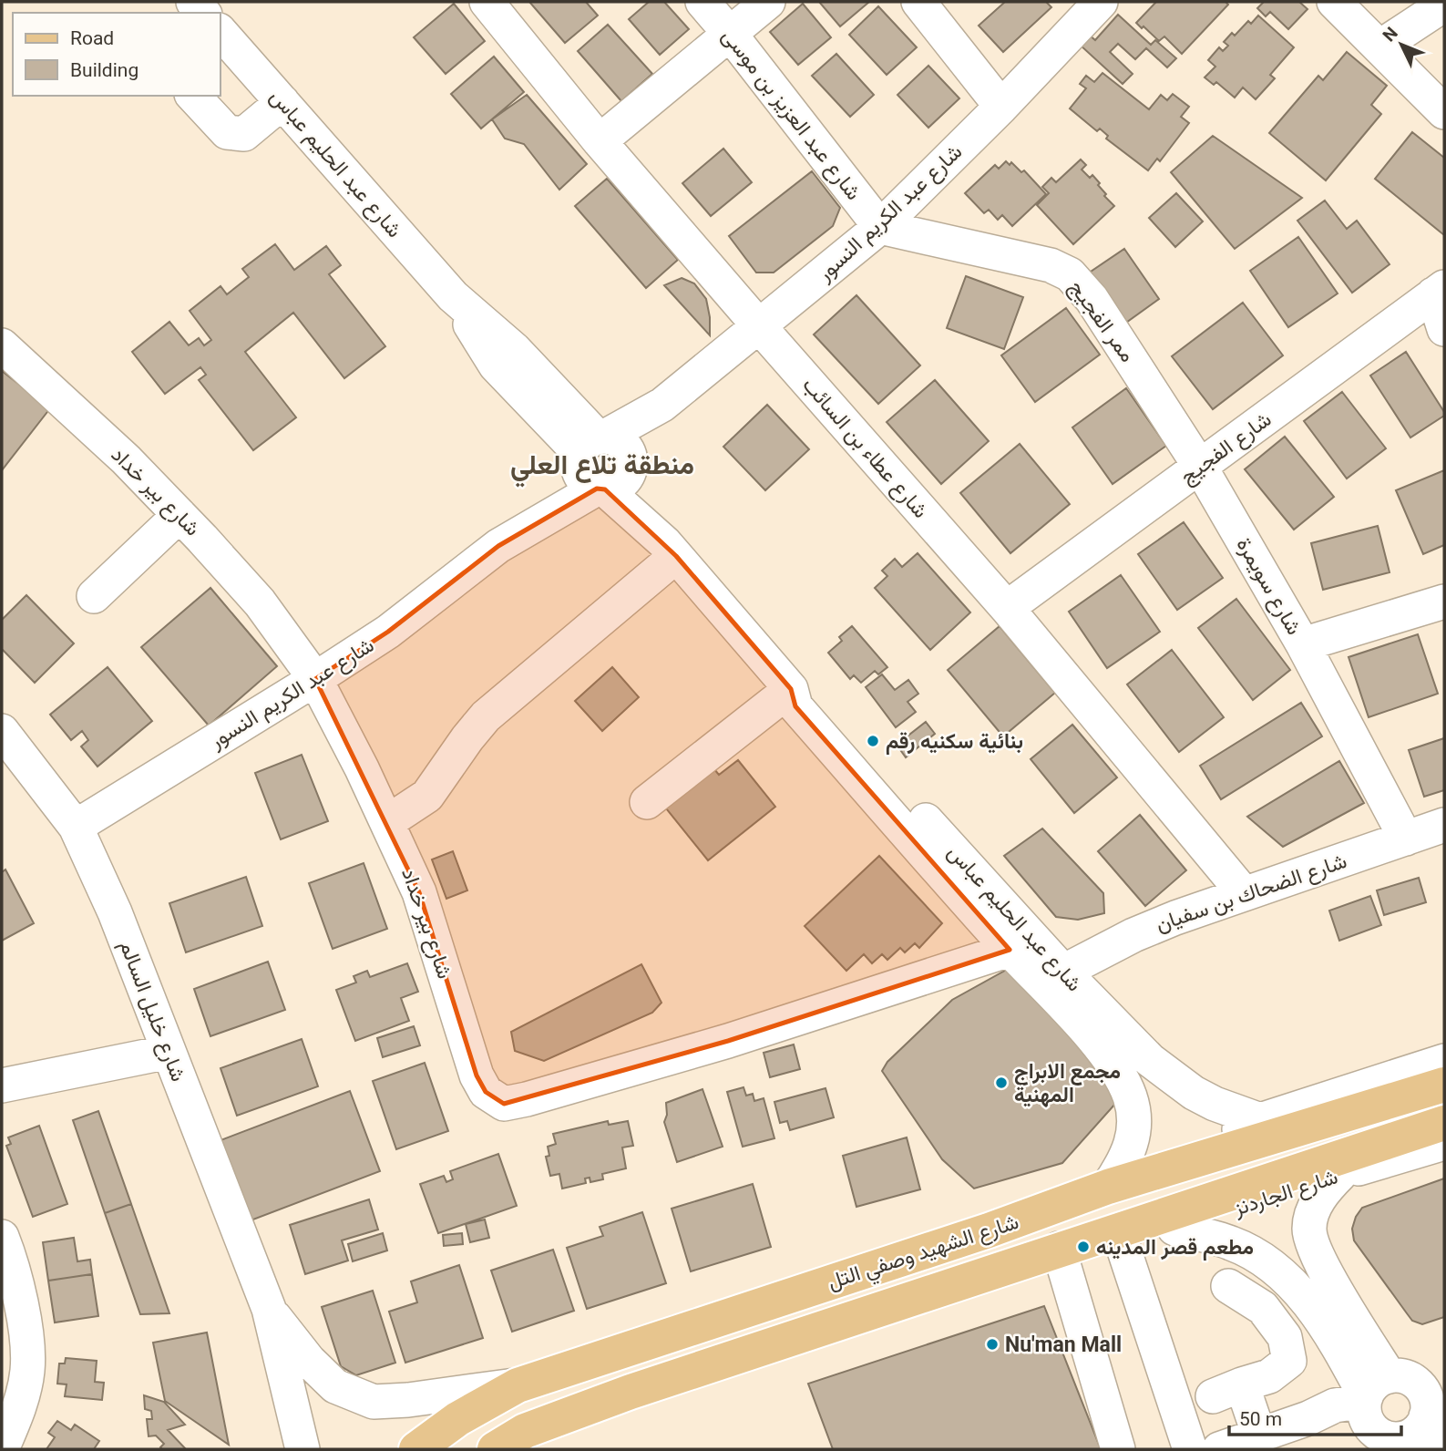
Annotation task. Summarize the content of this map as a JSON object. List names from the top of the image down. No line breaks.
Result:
{"streets":{"main road":["شارع الشهيد وصفي التل"],"street":["شارع عبد العزيز بن موسى","شارع عبد الحليم عباس","شارع عبد الكريم النسور","ممر الفجيج","شارع عطاء بن السائب","شارع الفجيج","شارع بير خداد","شارع سويمرة","شارع الضحاك بن سفيان","شارع خليل السالم","شارع الجاردنز"]},"crossings":[["شارع عبد العزيز بن موسى","شارع عبد الكريم النسور"],["شارع عبد العزيز بن موسى","ممر الفجيج"],["شارع عبد الحليم عباس","شارع عبد الكريم النسور"],["شارع عبد الحليم عباس","شارع بير خداد"],["شارع عبد الحليم عباس","شارع الضحاك بن سفيان"],["شارع عبد الحليم عباس","شارع الشهيد وصفي التل"],["شارع عبد الكريم النسور","ممر الفجيج"],["شارع عبد الكريم النسور","شارع عطاء بن السائب"],["شارع عبد الكريم النسور","شارع بير خداد"],["شارع عبد الكريم النسور","شارع خليل السالم"],["ممر الفجيج","شارع الفجيج"],["ممر الفجيج","شارع سويمرة"],["شارع عطاء بن السائب","شارع الفجيج"],["شارع عطاء بن السائب","شارع الضحاك بن سفيان"],["شارع الفجيج","شارع سويمرة"],["شارع خليل السالم","شارع الشهيد وصفي التل"],["شارع الجاردنز","شارع الشهيد وصفي التل"]],"districts":["منطقة تلاع العلي"],"places":["بنائية سكنيه رقم","مجمع الابراج المهنية","مطعم قصر المدينه","Nu'man Mall"],"legend":["Road","Building"],"scale_bar":"50 m","north":"top left"}
